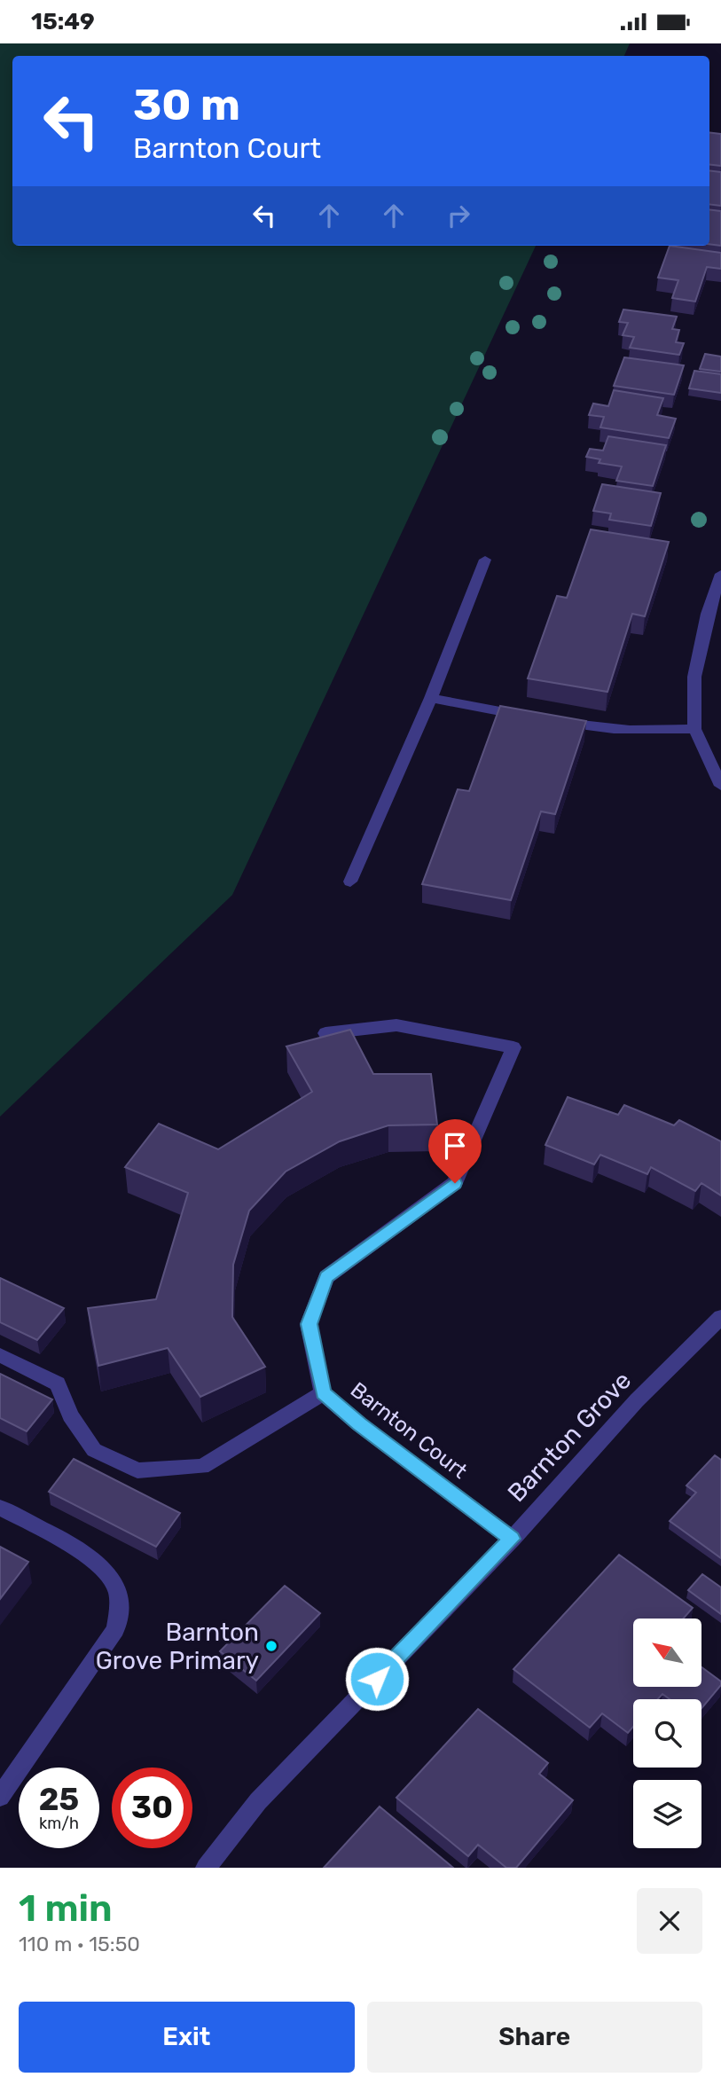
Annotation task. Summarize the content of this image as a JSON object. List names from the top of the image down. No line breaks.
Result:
{"streets":{"street":["Barnton Court","Barnton Grove"]},"crossings":[["Barnton Court","Barnton Grove"]],"places":["Barnton Grove Primary"],"north":"top left","page":{"status":"15:49","turn":["30 m","Barnton Court"],"speed":"25 km/h","limit":"30","heading":["1 min","110 m · 15:50"],"buttons":["Exit","Share"]}}
